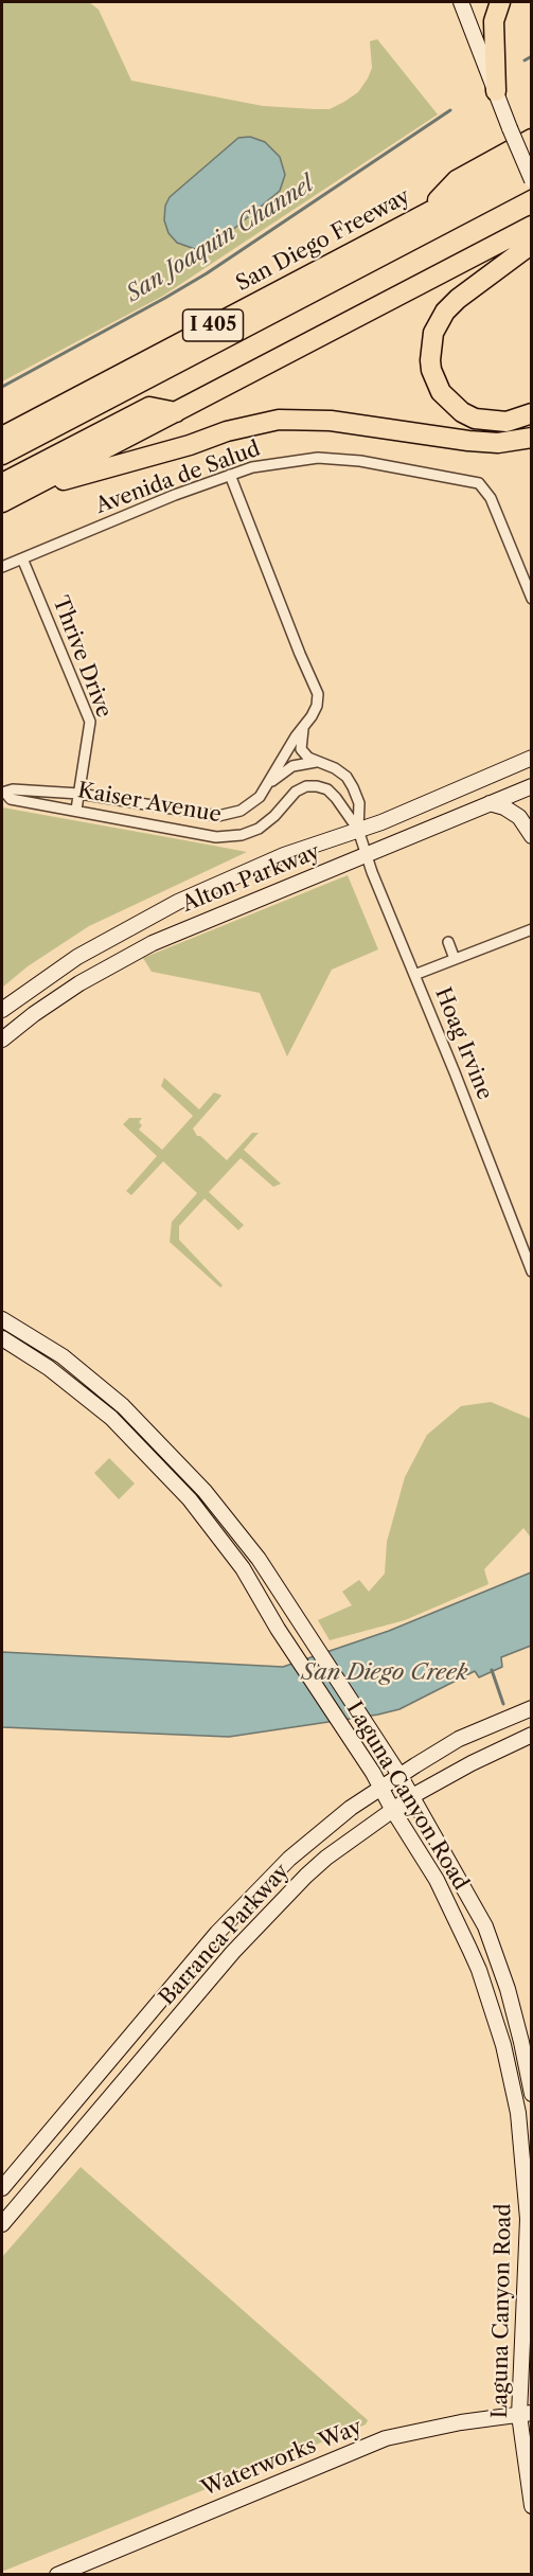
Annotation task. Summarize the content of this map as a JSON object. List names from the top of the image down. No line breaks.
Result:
{"streets":{"highway":["San Diego Freeway","I 405"],"main road":["Alton Parkway","Laguna Canyon Road","Barranca Parkway","Waterworks Way"],"street":["Avenida de Salud","Thrive Drive","Kaiser Avenue","Hoag Irvine"]},"crossings":[["Avenida de Salud","Thrive Drive"],["Avenida de Salud","Kaiser Avenue"],["Thrive Drive","Kaiser Avenue"],["Kaiser Avenue","Alton Parkway"],["Kaiser Avenue","Hoag Irvine"],["Alton Parkway","Hoag Irvine"],["Laguna Canyon Road","Barranca Parkway"],["Laguna Canyon Road","Waterworks Way"]],"water":["San Joaquin Channel","San Diego Creek"]}
